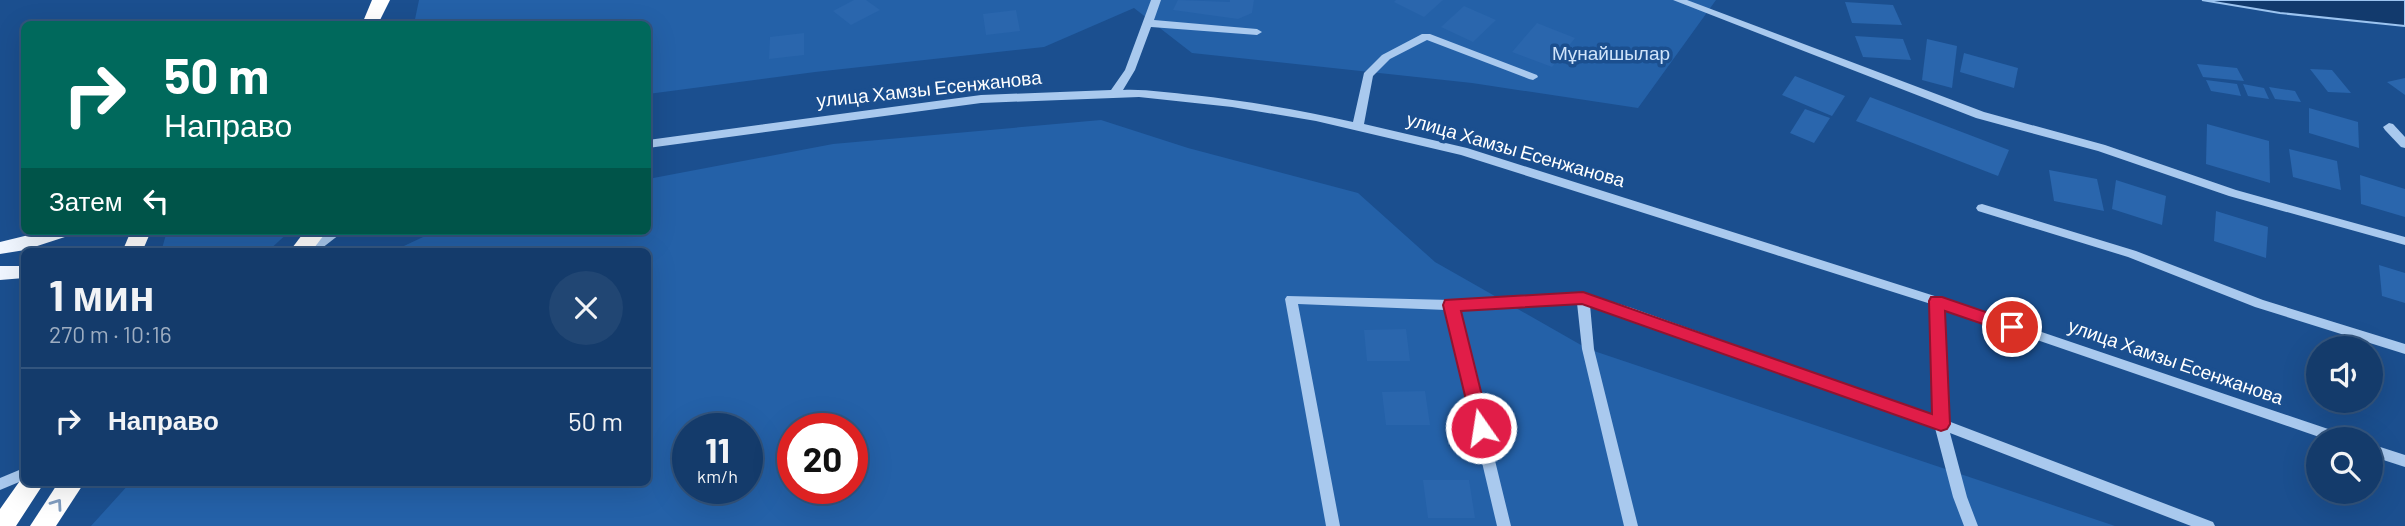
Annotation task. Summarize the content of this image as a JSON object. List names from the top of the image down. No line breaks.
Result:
{"streets":{"street":["улица Хамзы Есенжанова"]},"parks":["Мұнайшылар"],"page":{"turn":["50 m","Направо"],"then":"Затем","heading":["1 мин","270 m · 10:16"],"list":[{"name":"Направо","value":"50 m"}],"speed":"11 km/h","limit":"20"}}
